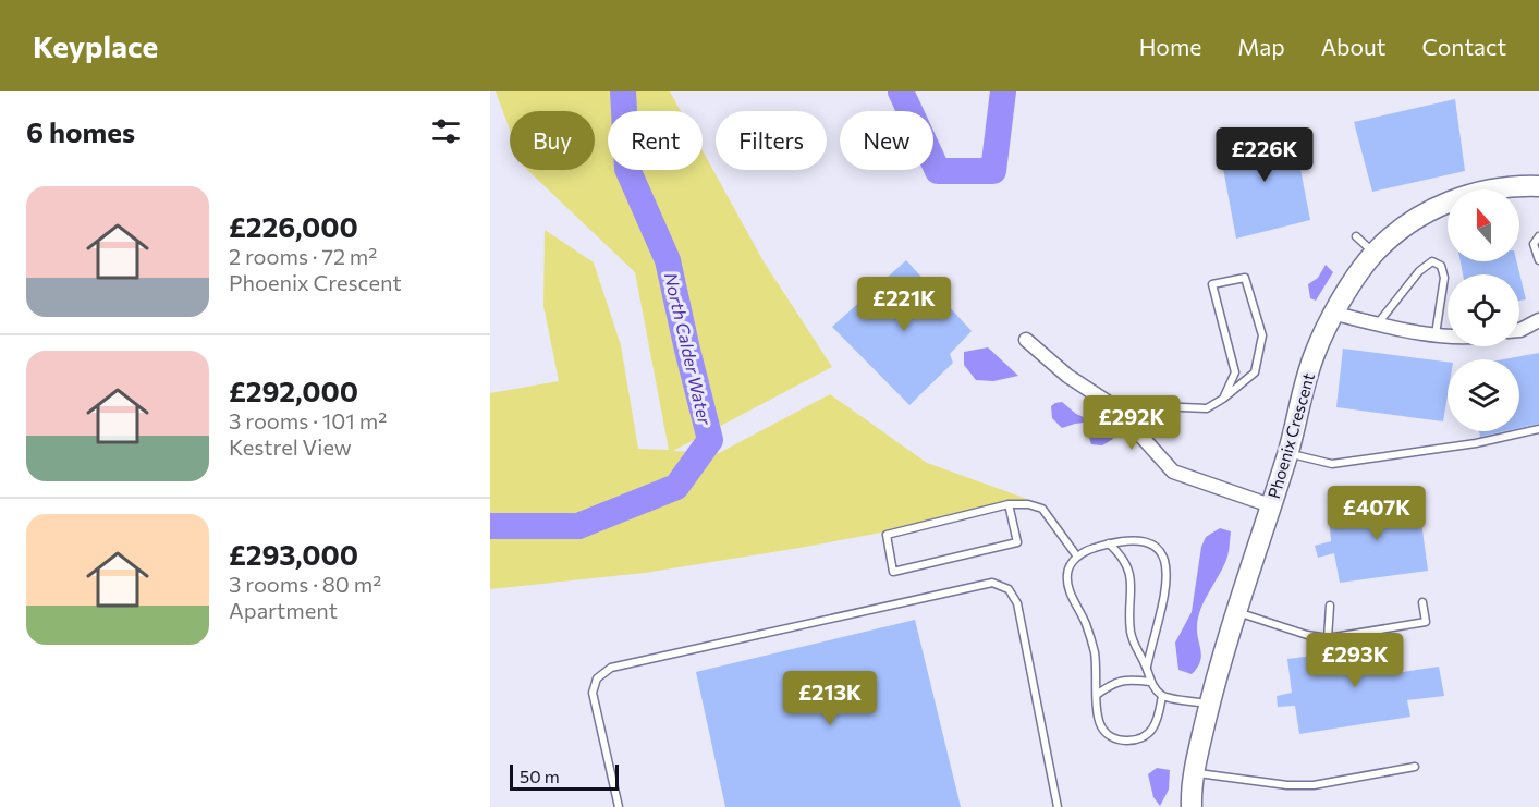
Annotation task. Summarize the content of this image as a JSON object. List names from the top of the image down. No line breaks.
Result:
{"streets":{"street":["Phoenix Crescent"]},"water":["North Calder Water"],"scale_bar":"50 m","north":"top","page":{"header":"Keyplace","nav":["Home","Map","About","Contact"],"heading":"6 homes","chip":["Buy","Rent","Filters","New"],"price":["£226K","£221K","£292K","£407K","£293K","£213K"],"list":[{"name":"£226,000","note":"2 rooms · 72 m² · Phoenix Crescent"},{"name":"£292,000","note":"3 rooms · 101 m² · Kestrel View"},{"name":"£293,000","note":"3 rooms · 80 m² · Apartment"}],"scale":"50 m"}}
